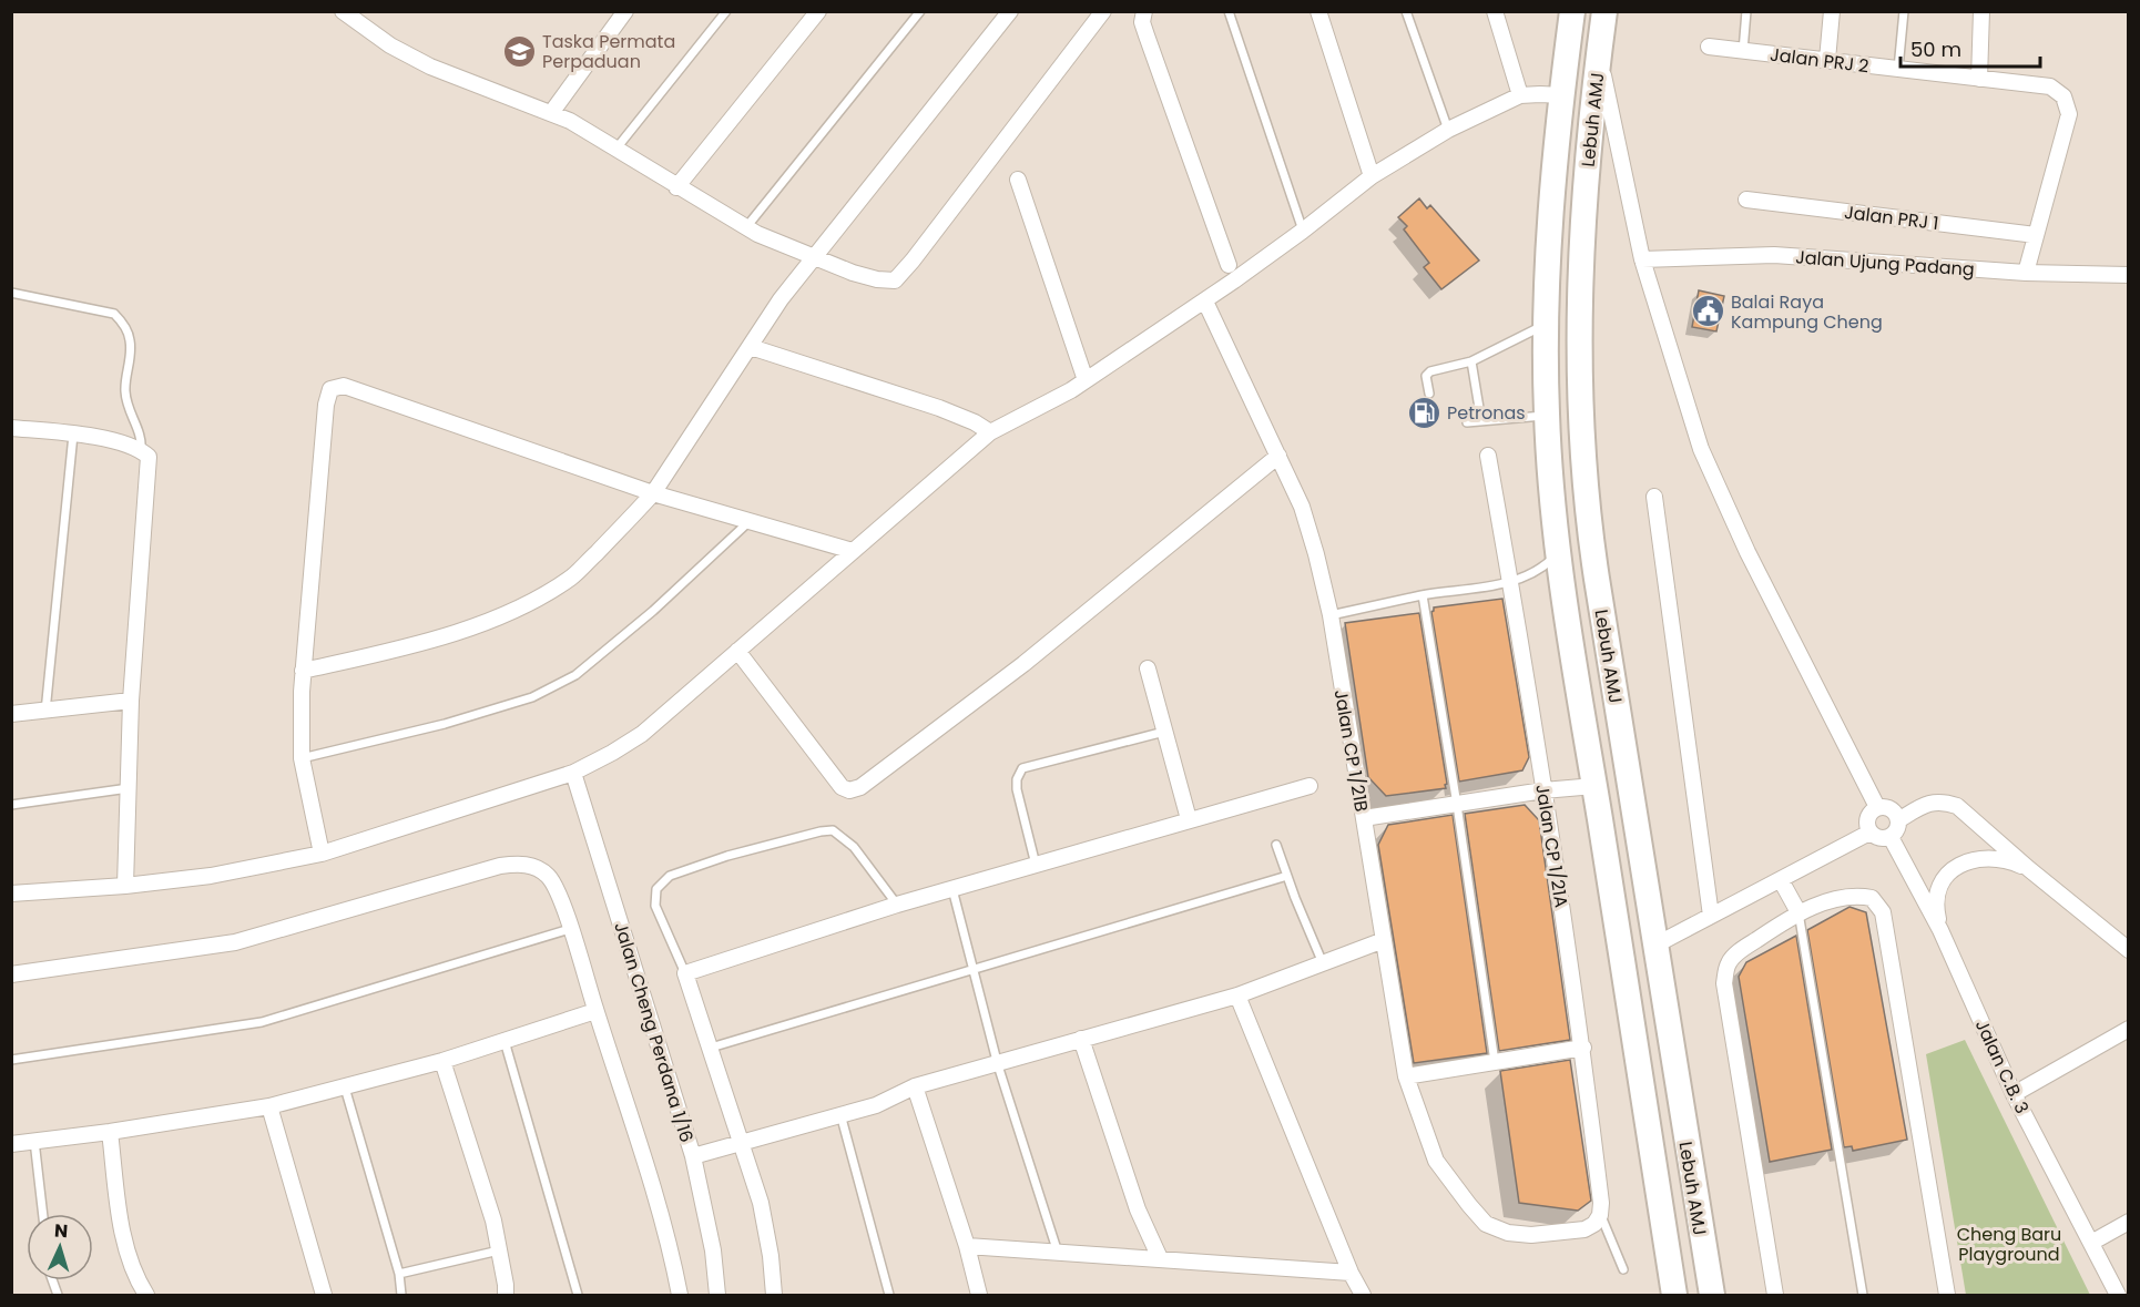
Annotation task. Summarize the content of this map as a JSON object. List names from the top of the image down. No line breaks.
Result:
{"streets":{"highway":["Lebuh AMJ"],"street":["Jalan PRJ 2","Jalan PRJ 1","Jalan Ujung Padang","Jalan CP 1/21B","Jalan CP 1/21A","Jalan Cheng Perdana 1/16","Jalan C.B. 3"]},"crossings":[["Jalan PRJ 2","Jalan PRJ 1"],["Jalan PRJ 2","Jalan Ujung Padang"],["Jalan CP 1/21B","Jalan CP 1/21A"]],"parks":["Cheng Baru Playground"],"places":{"school or university":["Taska Permata Perpaduan"],"public building":["Balai Raya Kampung Cheng"],"fuel station":["Petronas"]},"scale_bar":"50 m","north":"top"}
